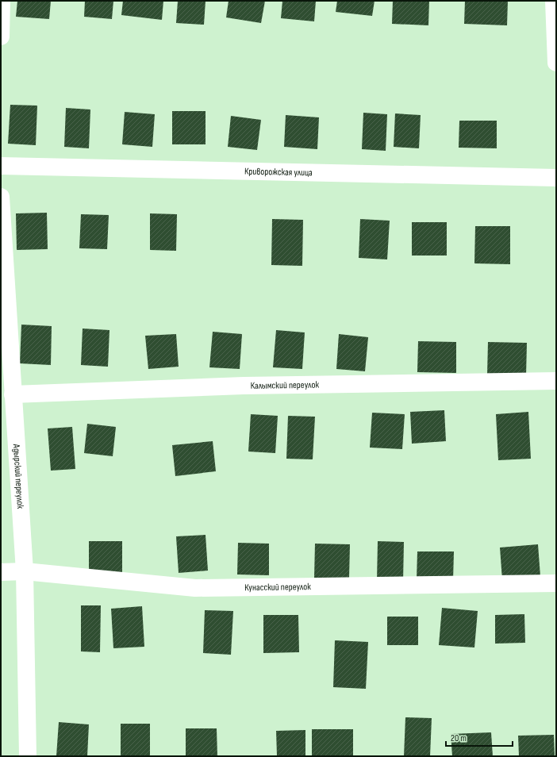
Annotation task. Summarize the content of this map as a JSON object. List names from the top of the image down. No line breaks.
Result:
{"streets":{"street":["Криворожская улица","Калымский переулок","Адырский переулок","Кунасский переулок"]},"crossings":[["Калымский переулок","Адырский переулок"],["Адырский переулок","Кунасский переулок"]],"scale_bar":"20 m"}
